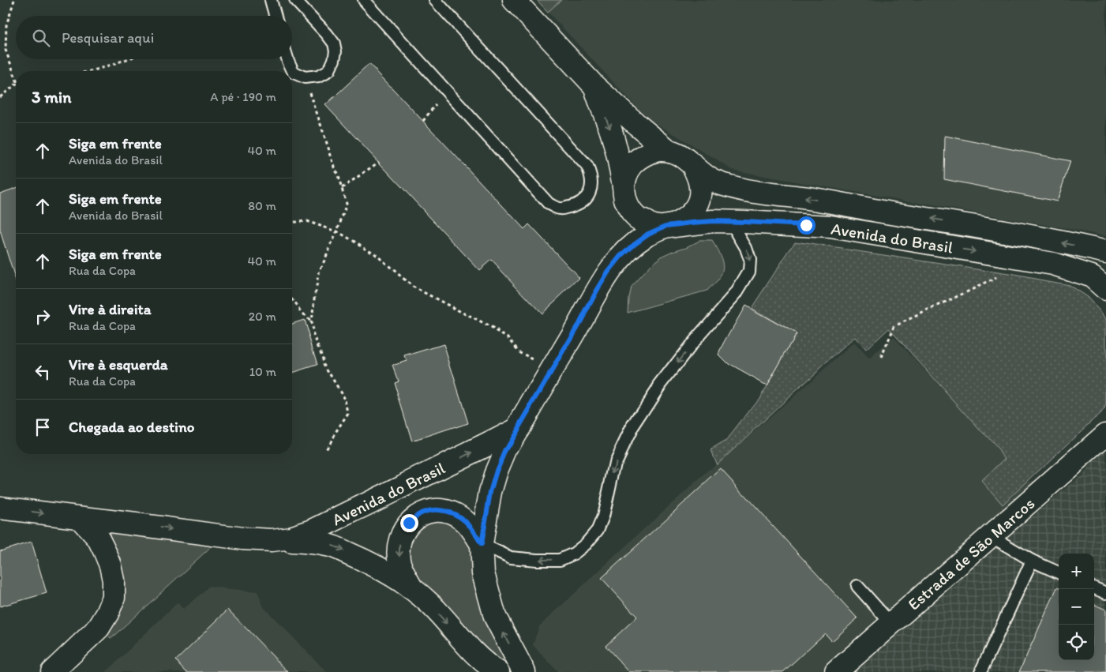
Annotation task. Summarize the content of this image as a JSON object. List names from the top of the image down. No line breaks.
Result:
{"streets":{"street":["Avenida do Brasil","Estrada de São Marcos"]},"page":{"search":"Pesquisar aqui","heading":["3 min","A pé · 190 m"],"list":[["Siga em frente","Avenida do Brasil","40 m"],["Siga em frente","Avenida do Brasil","80 m"],["Siga em frente","Rua da Copa","40 m"],["Vire à direita","Rua da Copa","20 m"],["Vire à esquerda","Rua da Copa","10 m"],"Chegada ao destino"],"map_buttons":["+","−"]}}
